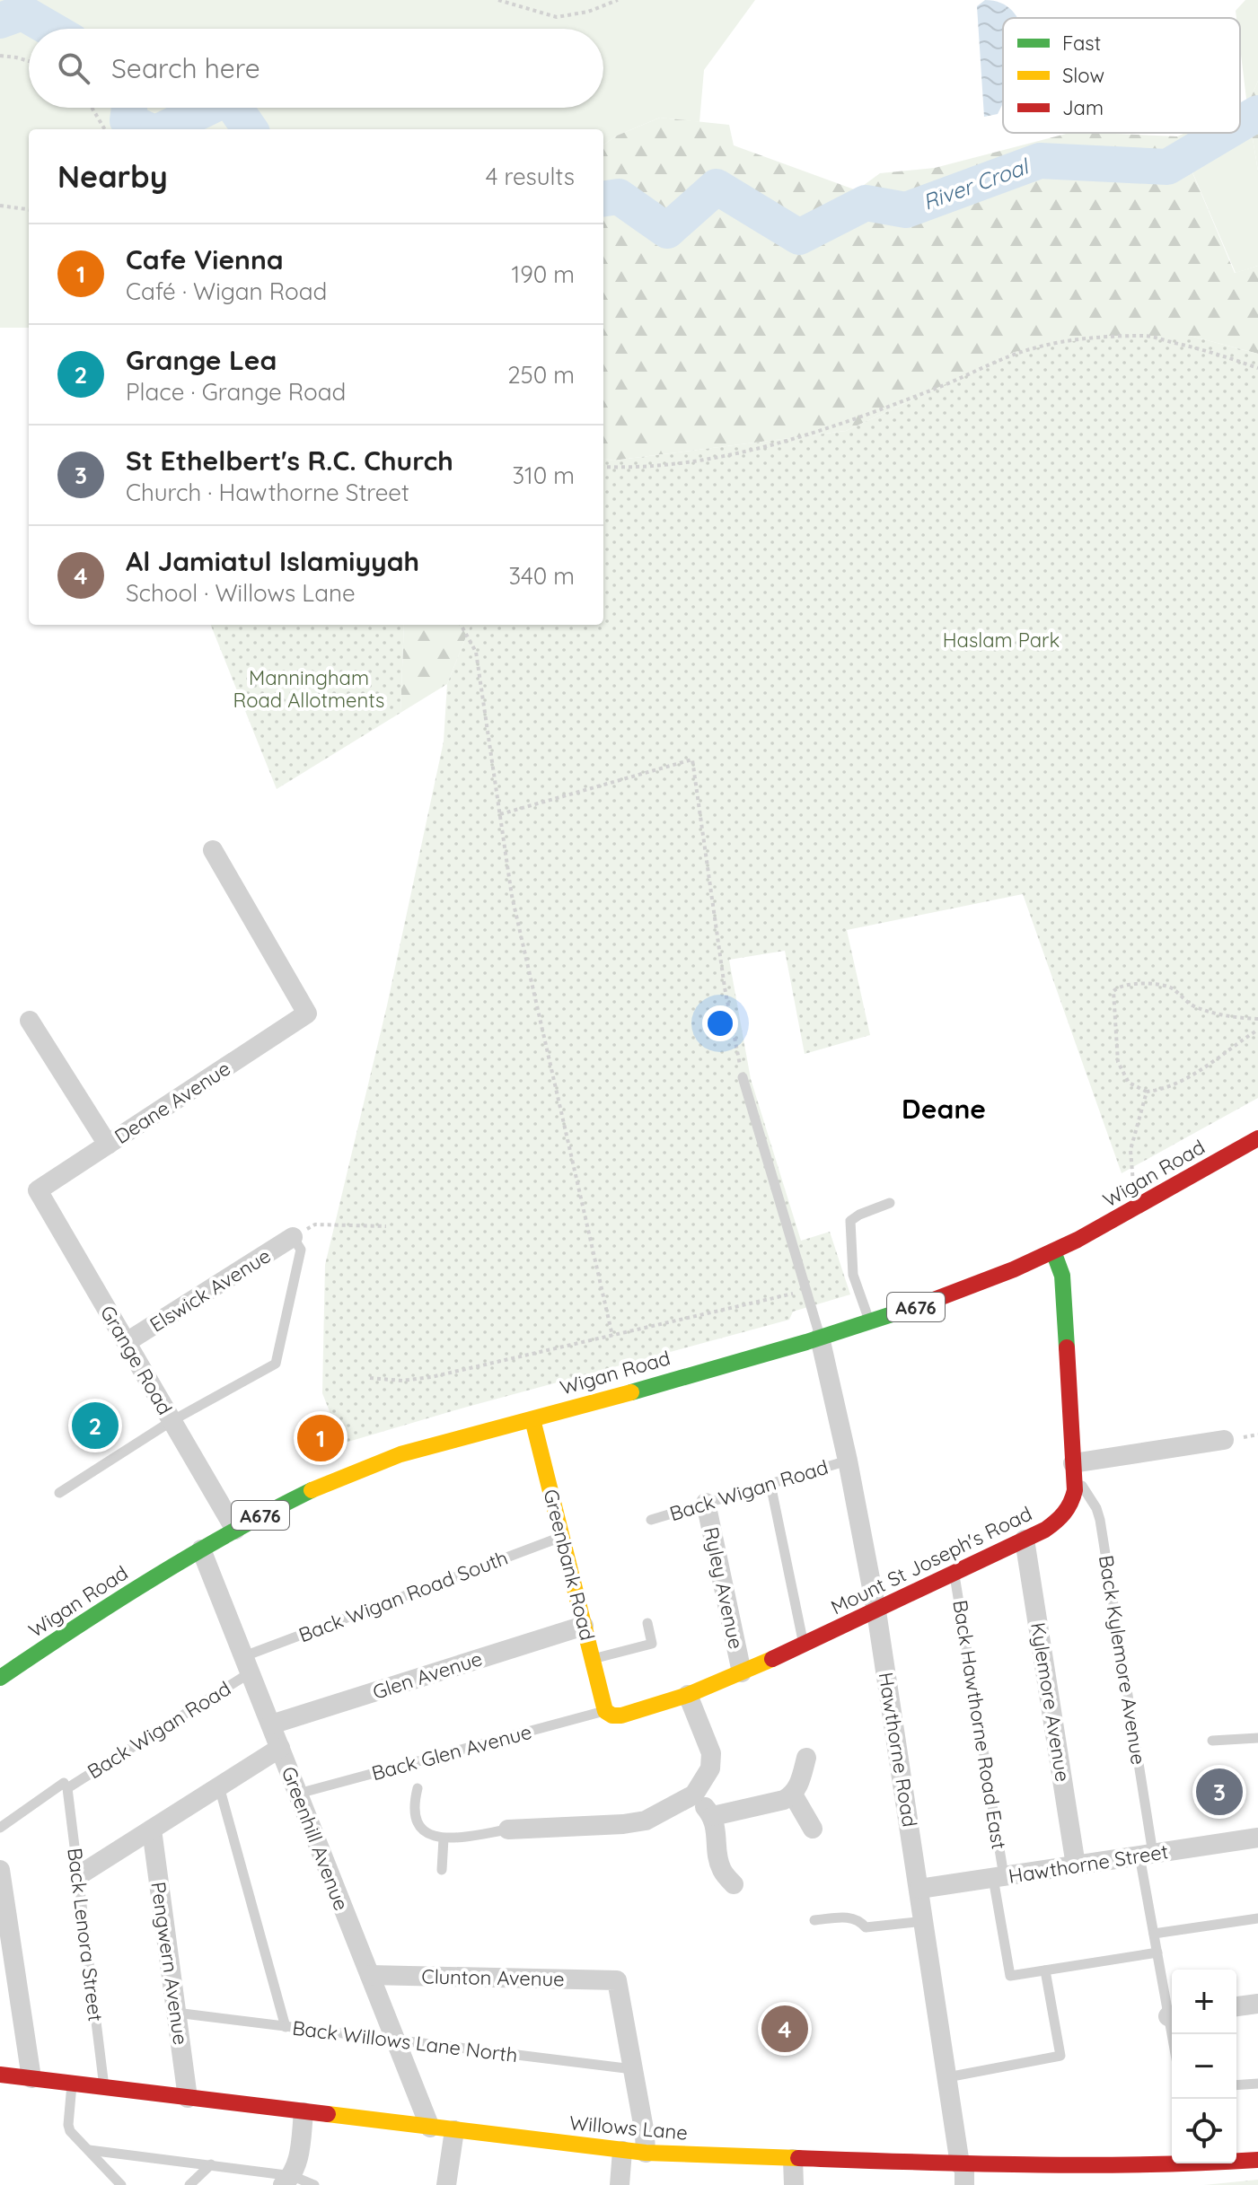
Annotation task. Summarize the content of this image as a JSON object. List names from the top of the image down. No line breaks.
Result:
{"streets":{"street":["Deane Avenue","Wigan Road","Elswick Avenue","A676","Grange Road","Mount St Joseph's Road","Greenbank Road","Ryley Avenue","Glen Avenue","Kylemore Avenue","Hawthorne Road","Greenhill Avenue","Hawthorne Street","Pengwern Avenue","Clunton Avenue","Willows Lane"],"lane":["Back Wigan Road","Back Wigan Road South","Back Kylemore Avenue","Back Hawthorne Road East","Back Glen Avenue","Back Lenora Street","Back Willows Lane North"]},"crossings":[["Deane Avenue","Grange Road"],["Wigan Road","Grange Road"],["Wigan Road","Mount St Joseph's Road"],["Wigan Road","Greenbank Road"],["Wigan Road","Hawthorne Road"],["Wigan Road","Greenhill Avenue"],["Elswick Avenue","Grange Road"],["Back Wigan Road","Ryley Avenue"],["Back Wigan Road","Back Wigan Road South"],["Back Wigan Road","Hawthorne Road"],["Back Wigan Road","Greenhill Avenue"],["Back Wigan Road","Back Lenora Street"],["Mount St Joseph's Road","Greenbank Road"],["Mount St Joseph's Road","Ryley Avenue"],["Mount St Joseph's Road","Back Kylemore Avenue"],["Mount St Joseph's Road","Kylemore Avenue"],["Mount St Joseph's Road","Back Hawthorne Road East"],["Mount St Joseph's Road","Hawthorne Road"],["Mount St Joseph's Road","Back Glen Avenue"],["Greenbank Road","Back Wigan Road South"],["Greenbank Road","Glen Avenue"],["Greenbank Road","Back Glen Avenue"],["Back Wigan Road South","Greenhill Avenue"],["Back Kylemore Avenue","Hawthorne Street"],["Glen Avenue","Greenhill Avenue"],["Kylemore Avenue","Hawthorne Street"],["Back Hawthorne Road East","Hawthorne Street"],["Hawthorne Road","Hawthorne Street"],["Hawthorne Road","Willows Lane"],["Back Glen Avenue","Greenhill Avenue"],["Greenhill Avenue","Clunton Avenue"],["Greenhill Avenue","Back Willows Lane North"],["Greenhill Avenue","Willows Lane"],["Back Lenora Street","Willows Lane"],["Pengwern Avenue","Back Willows Lane North"],["Pengwern Avenue","Willows Lane"],["Clunton Avenue","Back Willows Lane North"]],"districts":["Deane"],"water":["River Croal"],"parks":["Haslam Park","Manningham Road Allotments"],"legend":["Fast","Slow","Jam"],"page":{"search":"Search here","heading":["Nearby","4 results"],"list":[{"mark":"1","name":"Cafe Vienna","note":"Café · Wigan Road","value":"190 m"},{"mark":"2","name":"Grange Lea","note":"Place · Grange Road","value":"250 m"},{"mark":"3","name":"St Ethelbert's R.C. Church","note":"Church · Hawthorne Street","value":"310 m"},{"mark":"4","name":"Al Jamiatul Islamiyyah","note":"School · Willows Lane","value":"340 m"}],"pins":["2","1","3","4"],"map_buttons":["+","−"]}}
